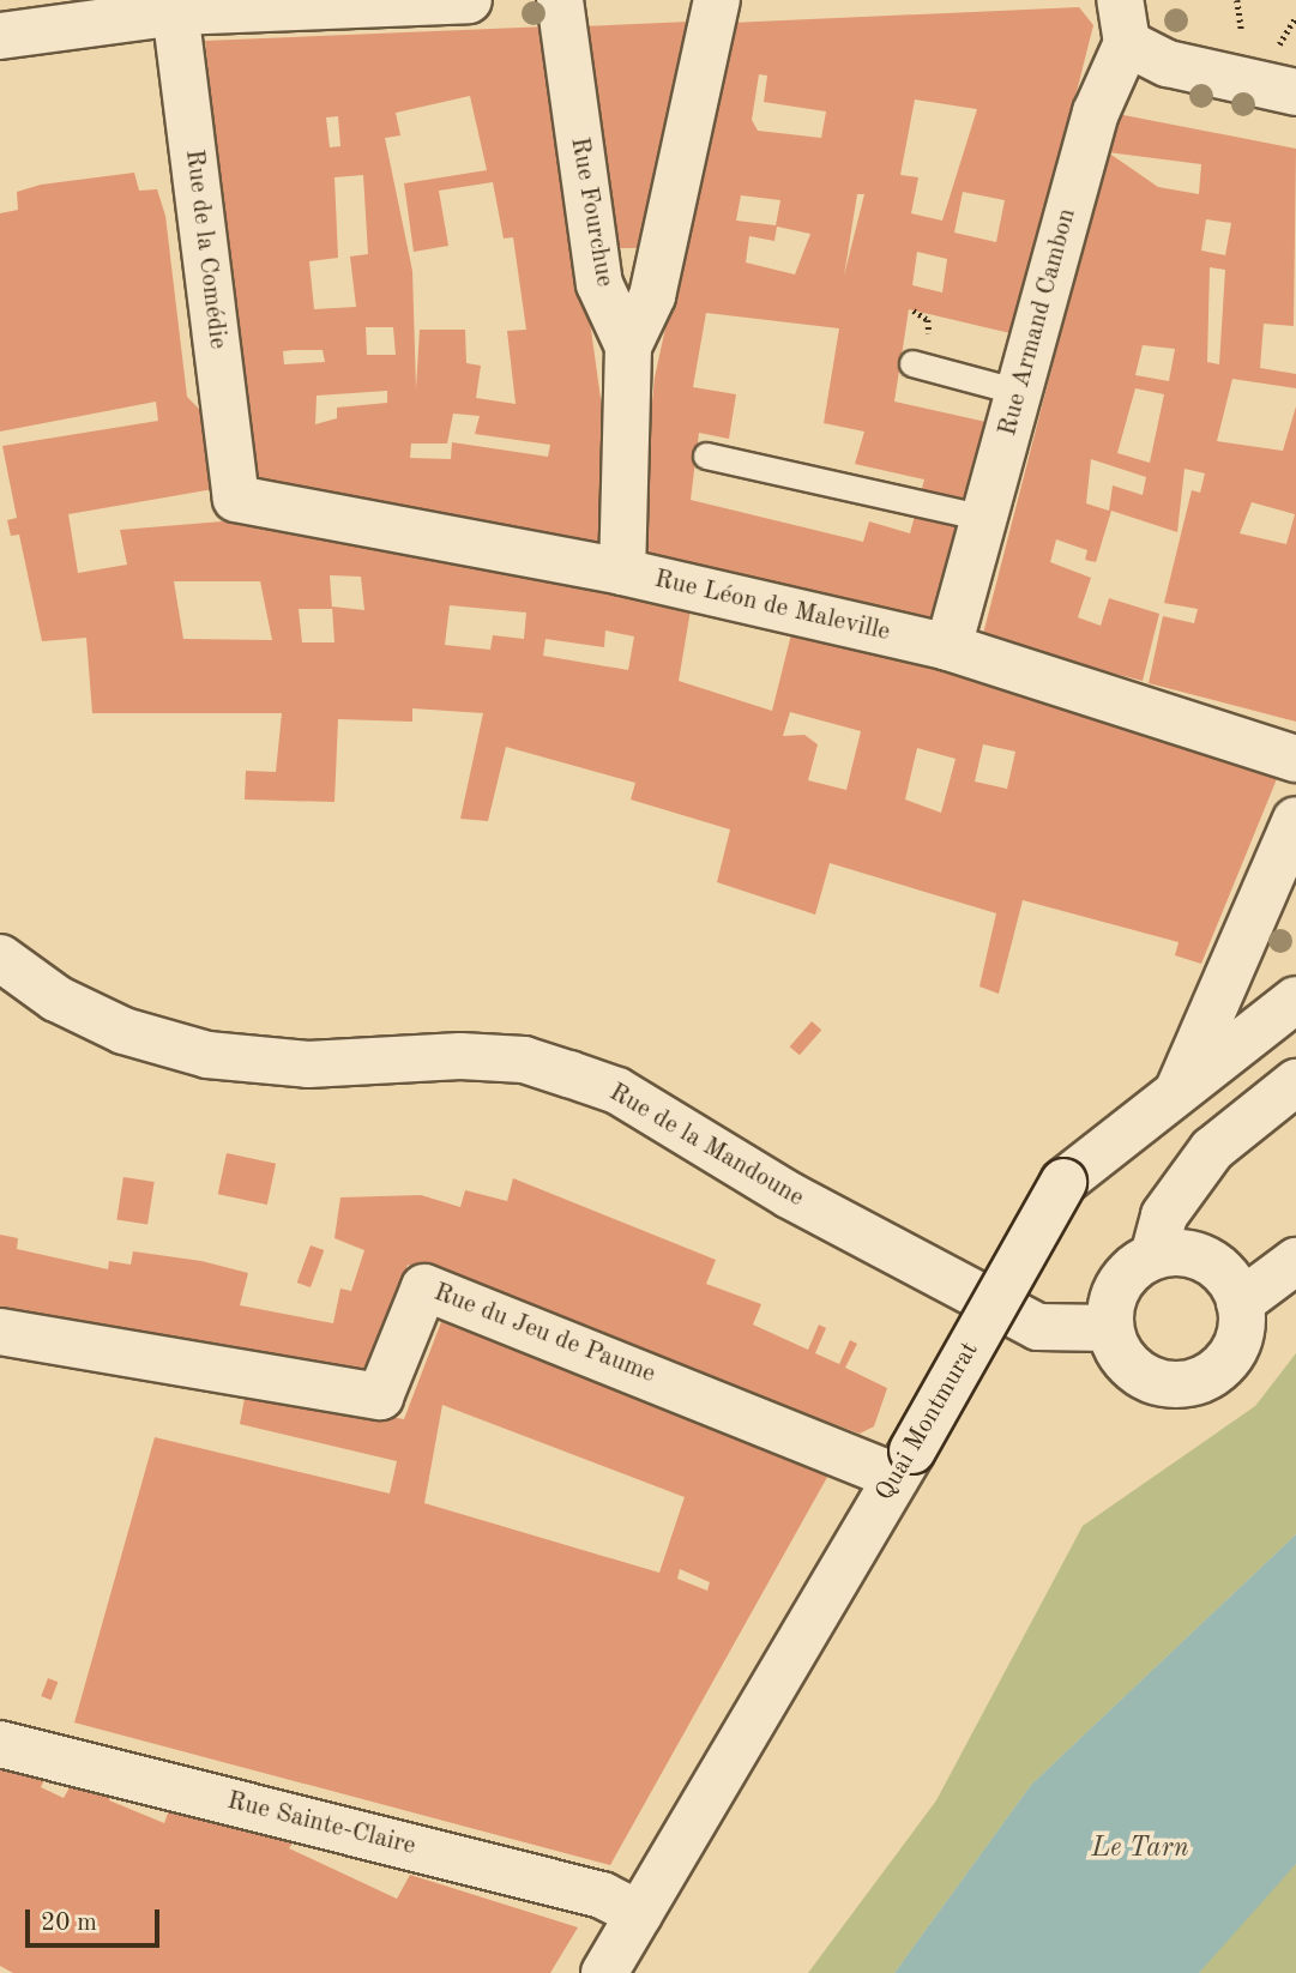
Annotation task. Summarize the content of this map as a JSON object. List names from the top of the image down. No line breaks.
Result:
{"streets":{"street":["Rue Fourchue","Rue de la Comédie","Rue Armand Cambon","Rue Léon de Maleville","Rue de la Mandoune","Rue du Jeu de Paume","Quai Montmurat","Rue Sainte-Claire"]},"crossings":[["Rue Fourchue","Rue Léon de Maleville"],["Rue de la Comédie","Rue Léon de Maleville"],["Rue Armand Cambon","Rue Léon de Maleville"],["Rue du Jeu de Paume","Quai Montmurat"],["Quai Montmurat","Rue Sainte-Claire"]],"water":["Le Tarn"],"scale_bar":"20 m"}
